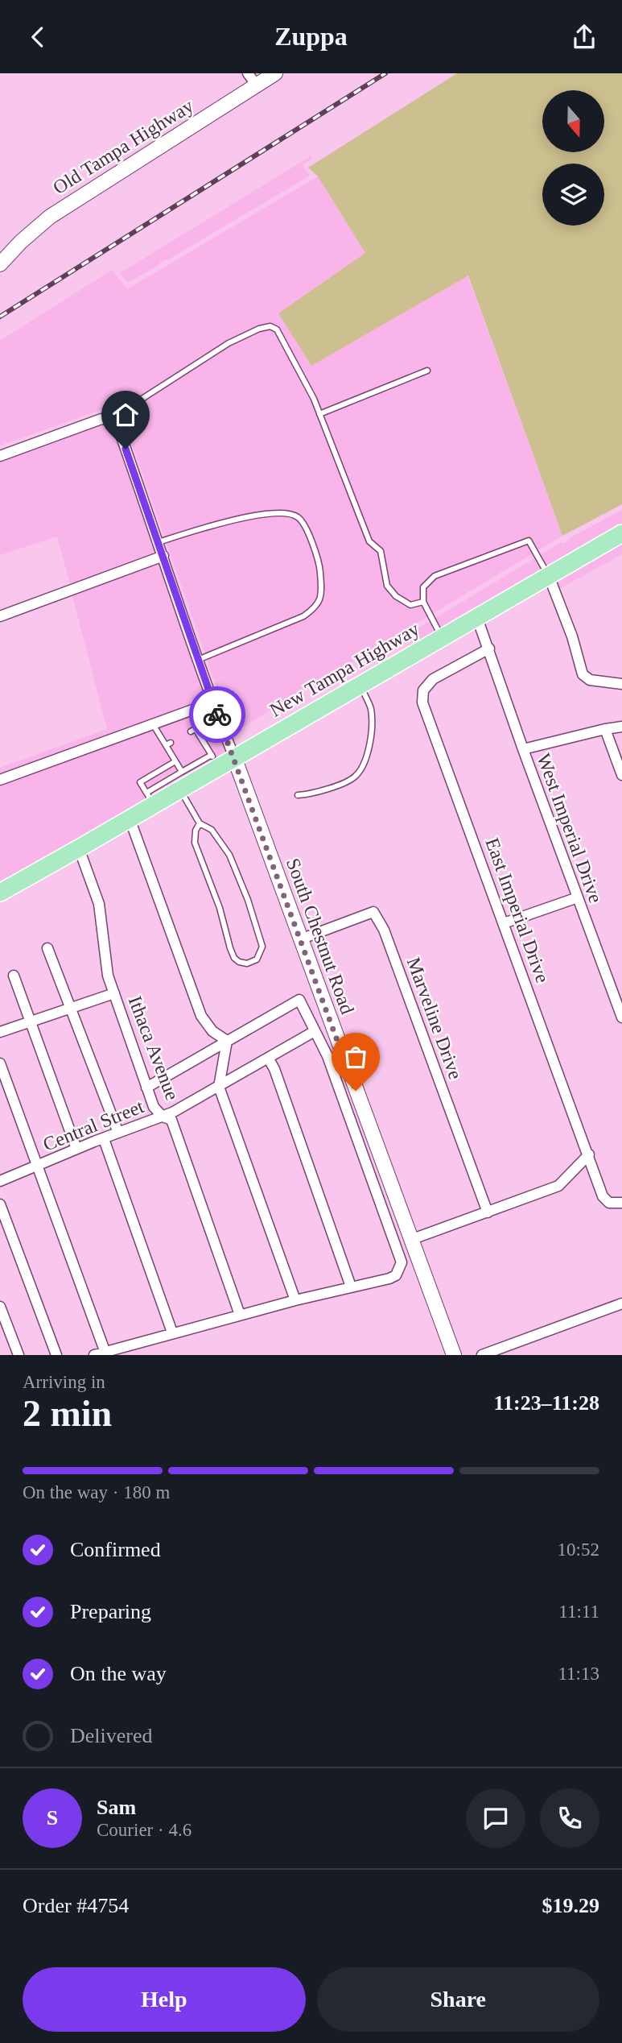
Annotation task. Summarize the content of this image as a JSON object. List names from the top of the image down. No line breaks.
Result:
{"streets":{"main road":["New Tampa Highway"],"street":["Old Tampa Highway","West Imperial Drive","East Imperial Drive","South Chestnut Road","Marveline Drive","Ithaca Avenue","Central Street"]},"crossings":[["New Tampa Highway","West Imperial Drive"],["New Tampa Highway","South Chestnut Road"],["New Tampa Highway","Ithaca Avenue"],["West Imperial Drive","East Imperial Drive"],["South Chestnut Road","Marveline Drive"],["Ithaca Avenue","Central Street"]],"north":"bottom","page":{"header":"Zuppa","heading":["2 min","Arriving in","11:23–11:28"],"panel":["Sam","Courier · 4.6","Order #4754","$19.29"],"bar":"On the way · 180 m","list":[["Confirmed","10:52"],["Preparing","11:11"],["On the way","11:13"],"Delivered"],"round":"S","buttons":["Help","Share"]}}
